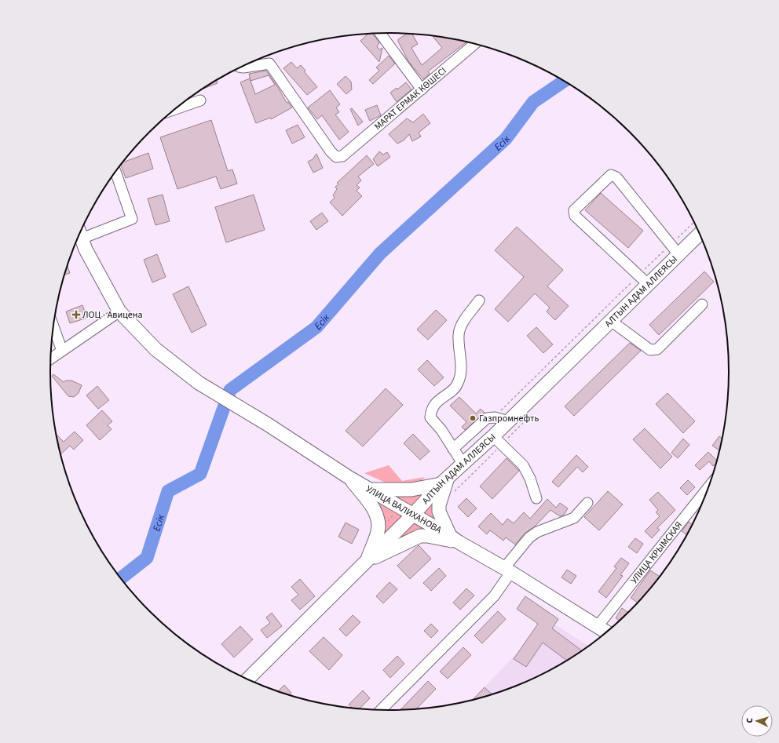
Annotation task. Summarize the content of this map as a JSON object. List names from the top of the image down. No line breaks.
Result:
{"streets":{"main road":["АЛТЫН АДАМ АЛЛЕЯСЫ","УЛИЦА ВАЛИХАНОВА"],"street":["МАРАТ ЕРМАК КӨШЕСІ","УЛИЦА КРЫМСКАЯ"]},"crossings":[["АЛТЫН АДАМ АЛЛЕЯСЫ","УЛИЦА ВАЛИХАНОВА"],["УЛИЦА ВАЛИХАНОВА","УЛИЦА КРЫМСКАЯ"]],"water":["Есік"],"places":{"health":["ЛОЦ - Авицена"],"other":["Газпромнефть"]},"north":"left"}
